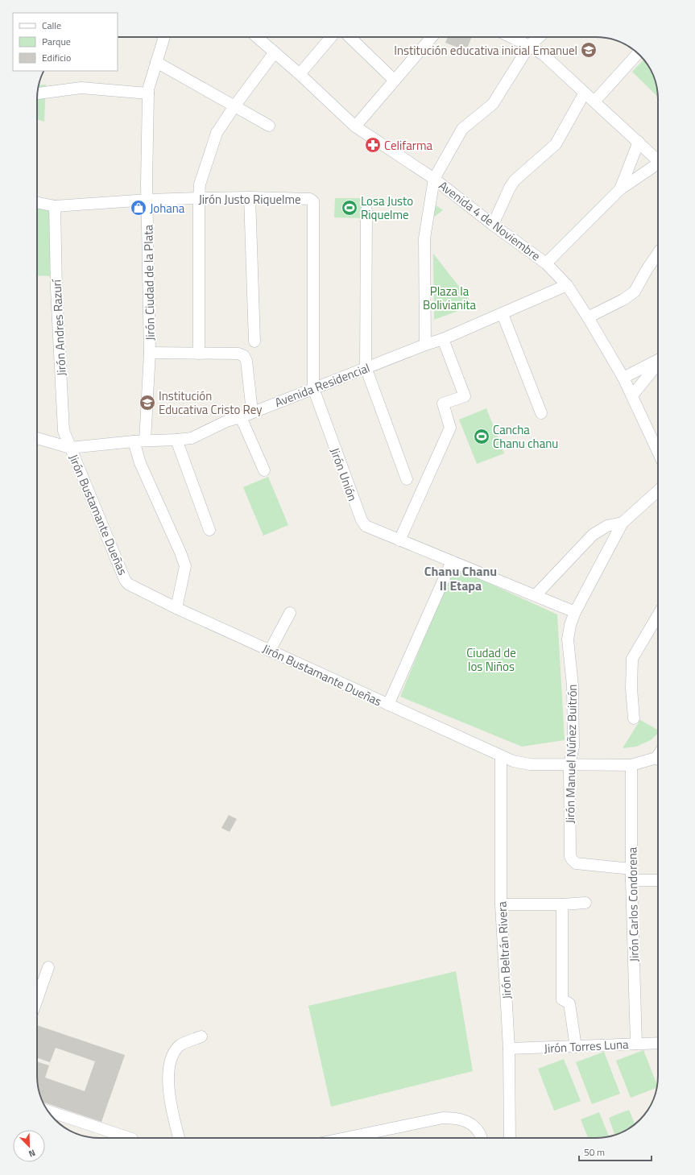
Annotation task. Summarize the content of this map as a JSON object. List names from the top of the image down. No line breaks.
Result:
{"streets":{"street":["Jirón Justo Riquelme","Avenida 4 de Noviembre","Jirón Ciudad de la Plata","Jirón Andres Razurí","Avenida Residencial","Jirón Unión","Jirón Bustamante Dueñas","Jirón Manuel Núñez Buitrón","Jirón Carlos Condorena","Jirón Beltrán Rivera","Jirón Torres Luna"]},"crossings":[["Jirón Justo Riquelme","Jirón Ciudad de la Plata"],["Jirón Justo Riquelme","Jirón Andres Razurí"],["Jirón Justo Riquelme","Jirón Unión"],["Avenida 4 de Noviembre","Avenida Residencial"],["Jirón Ciudad de la Plata","Avenida Residencial"],["Jirón Andres Razurí","Avenida Residencial"],["Jirón Andres Razurí","Jirón Bustamante Dueñas"],["Avenida Residencial","Jirón Unión"],["Avenida Residencial","Jirón Bustamante Dueñas"],["Jirón Unión","Jirón Manuel Núñez Buitrón"],["Jirón Bustamante Dueñas","Jirón Manuel Núñez Buitrón"],["Jirón Bustamante Dueñas","Jirón Carlos Condorena"],["Jirón Bustamante Dueñas","Jirón Beltrán Rivera"],["Jirón Manuel Núñez Buitrón","Jirón Carlos Condorena"],["Jirón Carlos Condorena","Jirón Torres Luna"],["Jirón Beltrán Rivera","Jirón Torres Luna"]],"districts":["Chanu Chanu II Etapa"],"parks":["Plaza la Bolivianita","Ciudad de los Niños"],"places":{"school or university":["Institución educativa inicial Emanuel","Institución Educativa Cristo Rey"],"pharmacy":["Celifarma"],"shop":["Johana"],"sports":["Losa Justo Riquelme","Cancha Chanu chanu"]},"legend":["Calle","Parque","Edificio"],"scale_bar":"50 m","north":"bottom right"}
